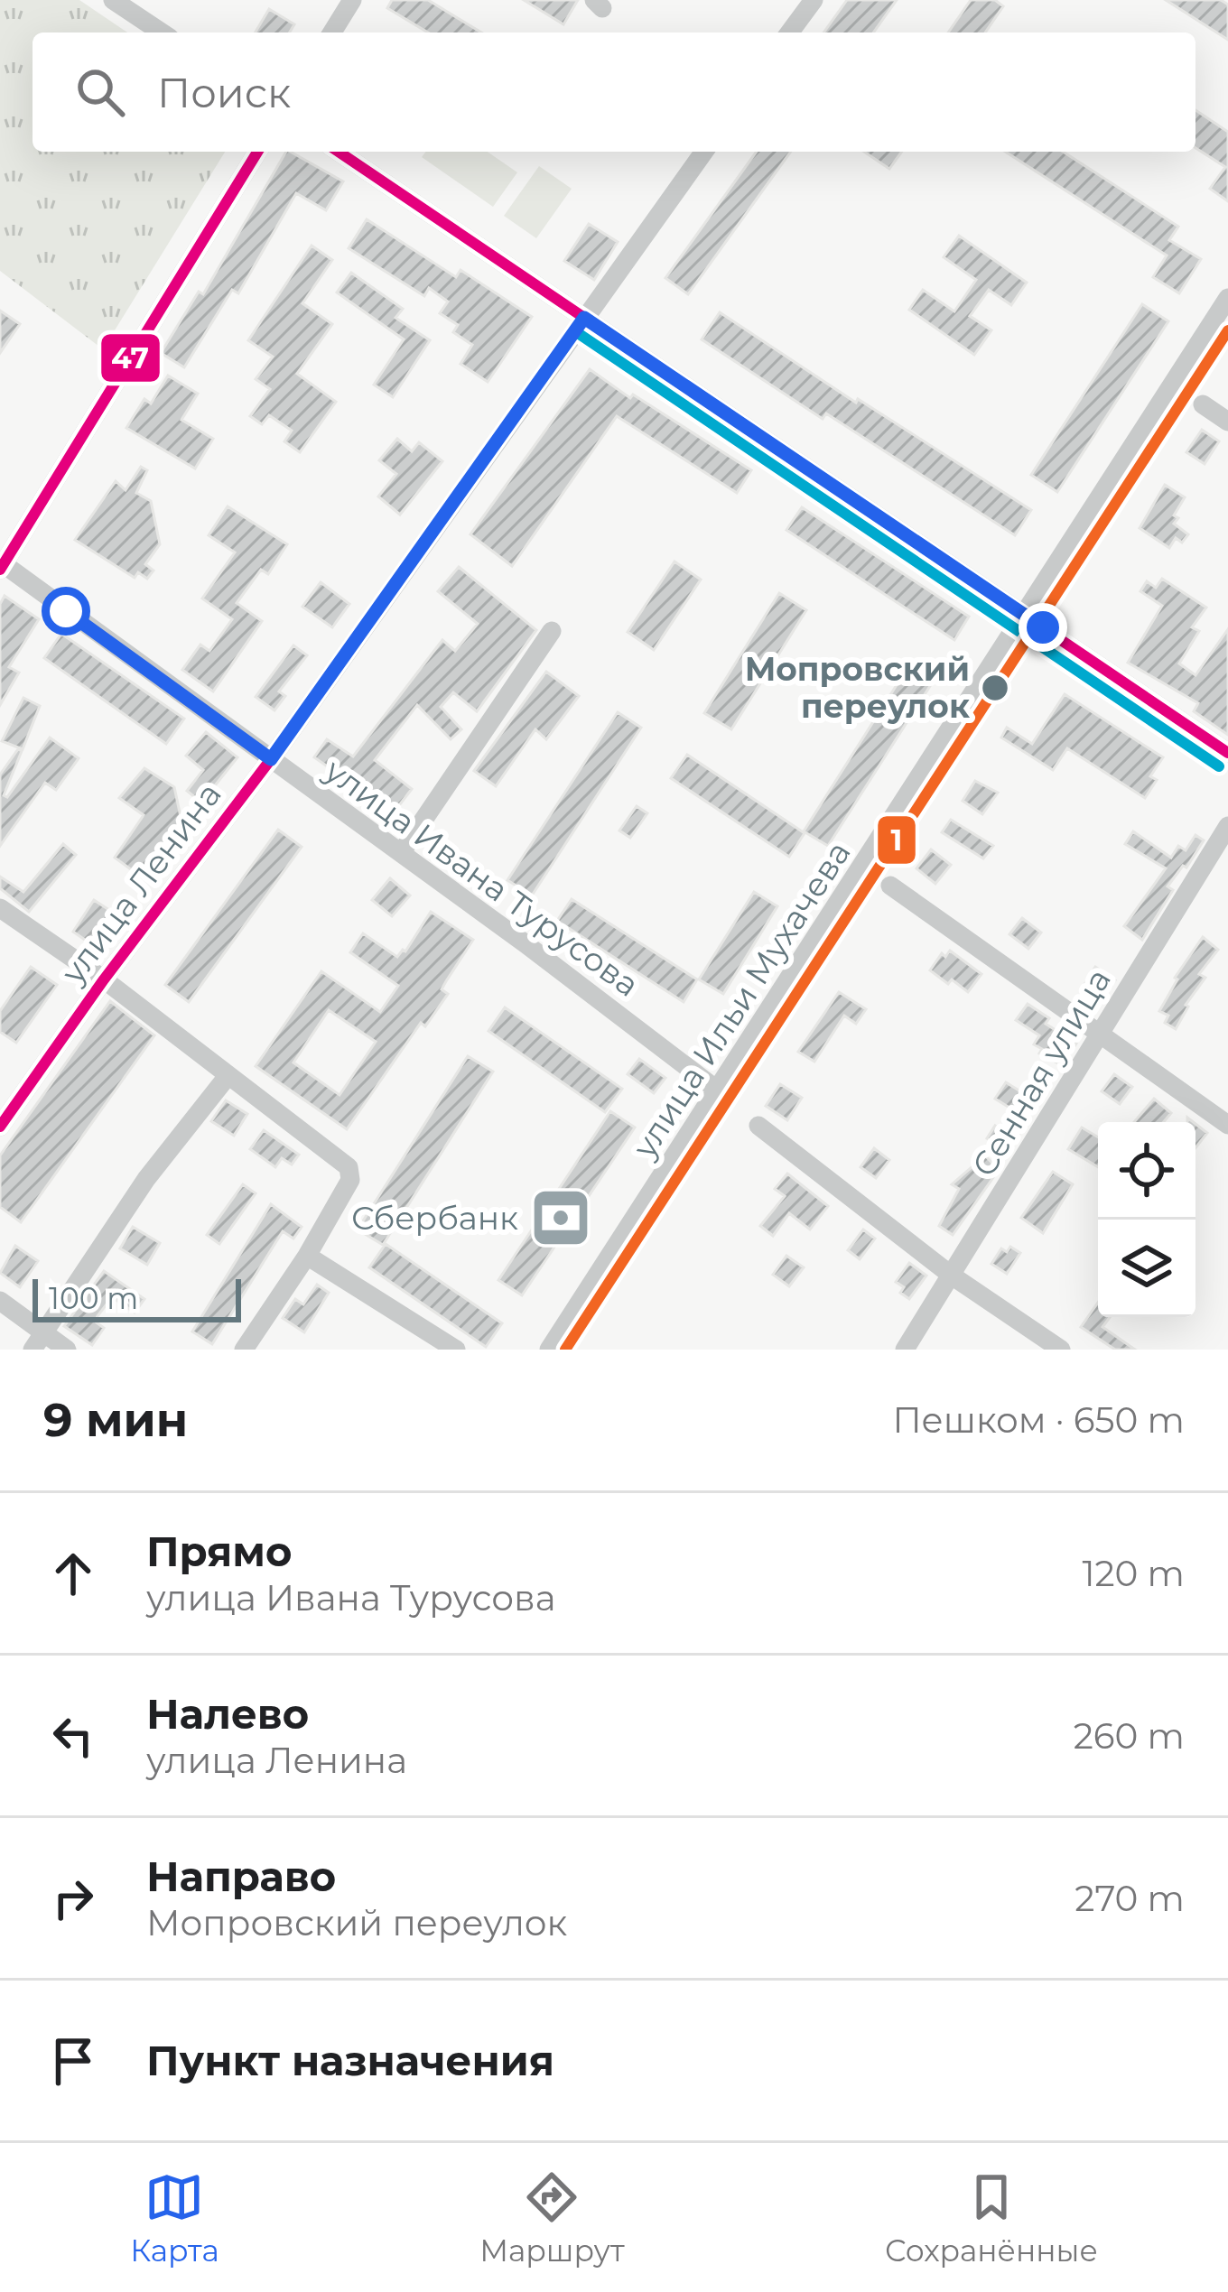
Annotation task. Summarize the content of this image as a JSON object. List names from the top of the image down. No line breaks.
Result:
{"streets":{"street":["улица Ивана Турусова","улица Ленина","улица Ильи Мухачева","Сенная улица"]},"crossings":[["улица Ивана Турусова","улица Ленина"],["улица Ивана Турусова","улица Ильи Мухачева"]],"places":{"other":["Мопровский переулок"],"bank":["Сбербанк"]},"lines":["transit line 47","transit line 1"],"scale_bar":"100 m","page":{"search":"Поиск","scale":"100 m","heading":["9 мин","Пешком · 650 m"],"list":[["Прямо","улица Ивана Турусова","120 m"],["Налево","улица Ленина","260 m"],["Направо","Мопровский переулок","270 m"],"Пункт назначения"],"nav":["Карта","Маршрут","Сохранённые"]}}
